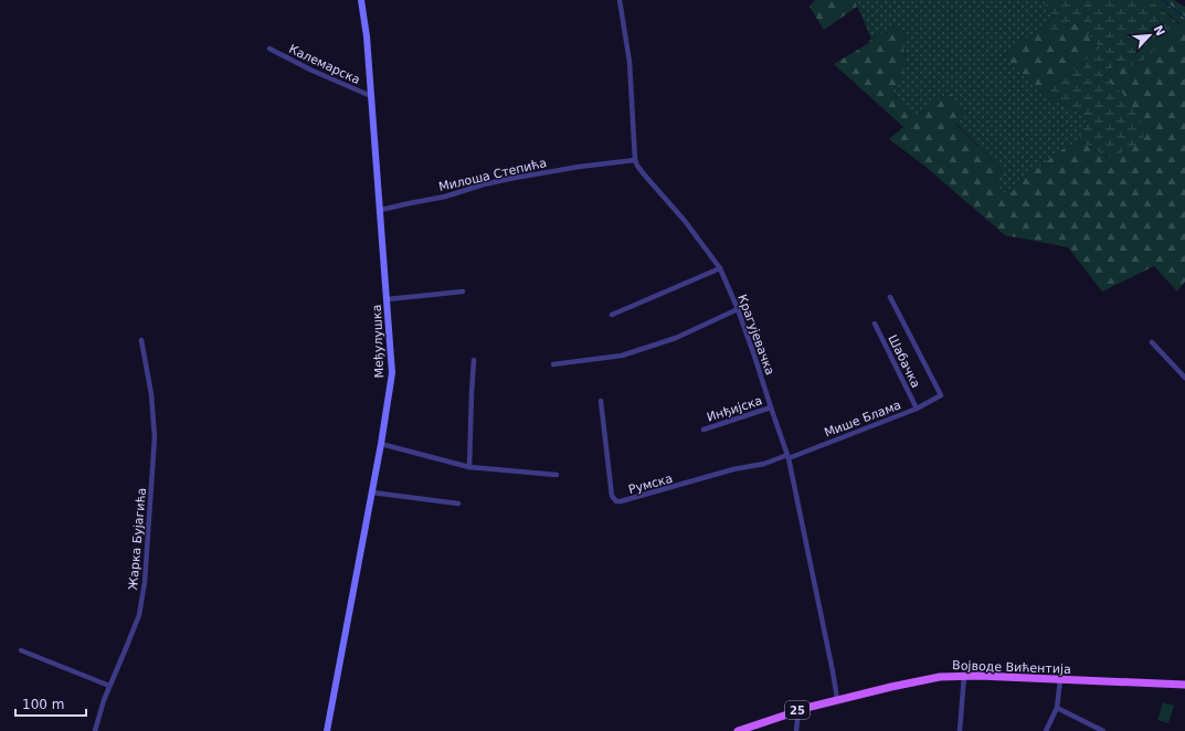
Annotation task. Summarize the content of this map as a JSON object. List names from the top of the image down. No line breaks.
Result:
{"streets":{"main road":["Војводе Вићентија","25"],"street":["Калемарска","Милоша Степића","Крагујевачка","Међулушка","Шабачка","Инђијска","Мише Блама","Румска","Жарка Бујагића"]},"crossings":[["Калемарска","Међулушка"],["Милоша Степића","Крагујевачка"],["Милоша Степића","Међулушка"],["Крагујевачка","Инђијска"],["Крагујевачка","Мише Блама"],["Крагујевачка","Румска"],["Крагујевачка","Војводе Вићентија"],["Шабачка","Мише Блама"],["Мише Блама","Румска"]],"scale_bar":"100 m","north":"top right"}
